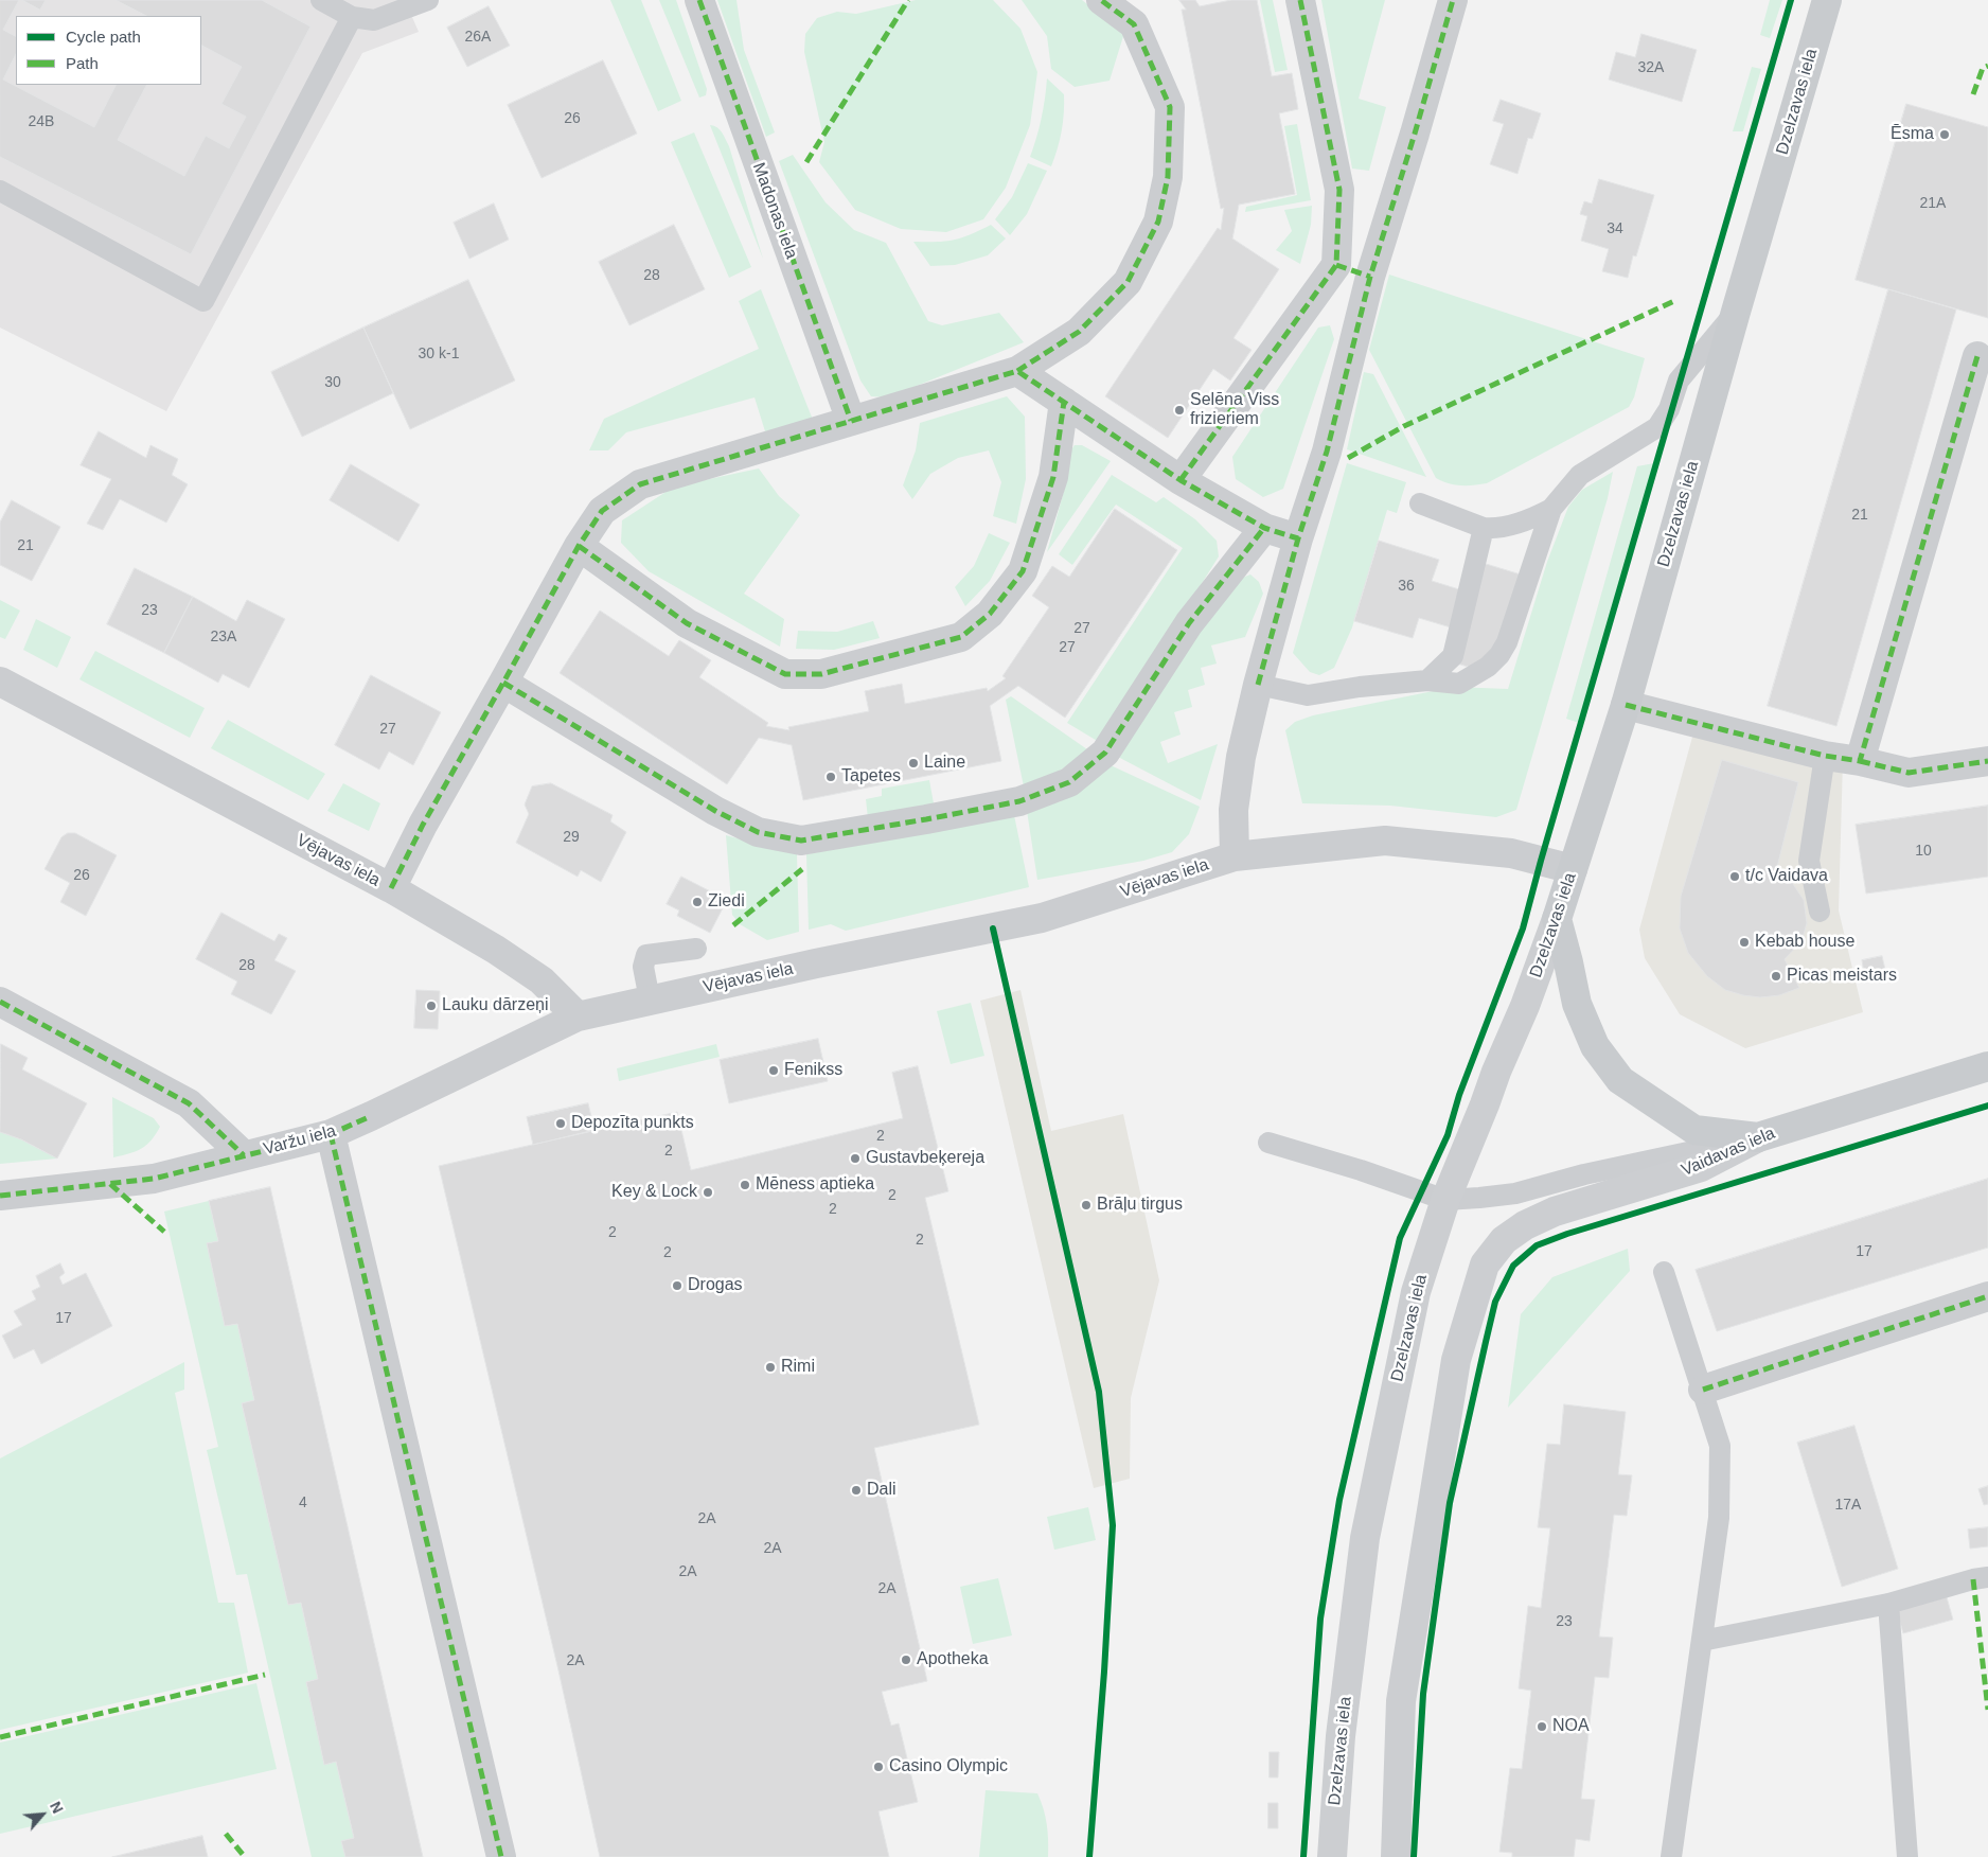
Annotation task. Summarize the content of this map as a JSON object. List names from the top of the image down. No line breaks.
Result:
{"streets":{"main road":["Dzelzavas iela","Vaidavas iela"],"street":["Madonas iela","Vējavas iela","Varžu iela"]},"crossings":[["Dzelzavas iela","Vējavas iela"],["Vējavas iela","Varžu iela"]],"places":["Ēsma","Selēna Viss frizieriem","Laine","Tapetes","t/c Vaidava","Ziedi","Kebab house","Picas meistars","Lauku dārzeņi","Fenikss","Depozīta punkts","Gustavbeķereja","Mēness aptieka","Key & Lock","Brāļu tirgus","Drogas","Rimi","Dali","Apotheka","NOA","Casino Olympic"],"house_numbers":["26A","32A","26","24B","21A","34","28","30 k-1","30","21","21","36","23","27","23A","27","27","29","10","26","28","2","2","2","2","2","2","17","2","17","4","17A","2A","2A","2A","2A","23","2A"],"legend":["Cycle path","Path"],"north":"top right"}
